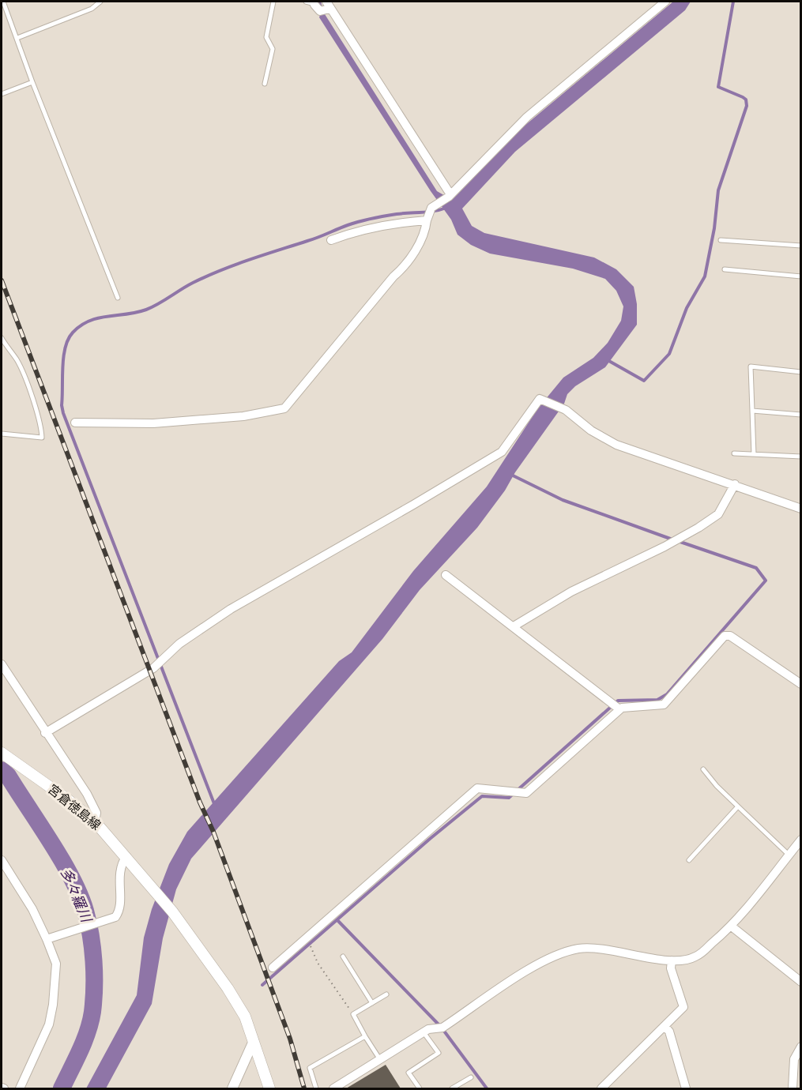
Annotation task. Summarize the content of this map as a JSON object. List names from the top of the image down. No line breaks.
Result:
{"streets":{"main road":["宮倉徳島線"]},"water":["多々羅川"]}
